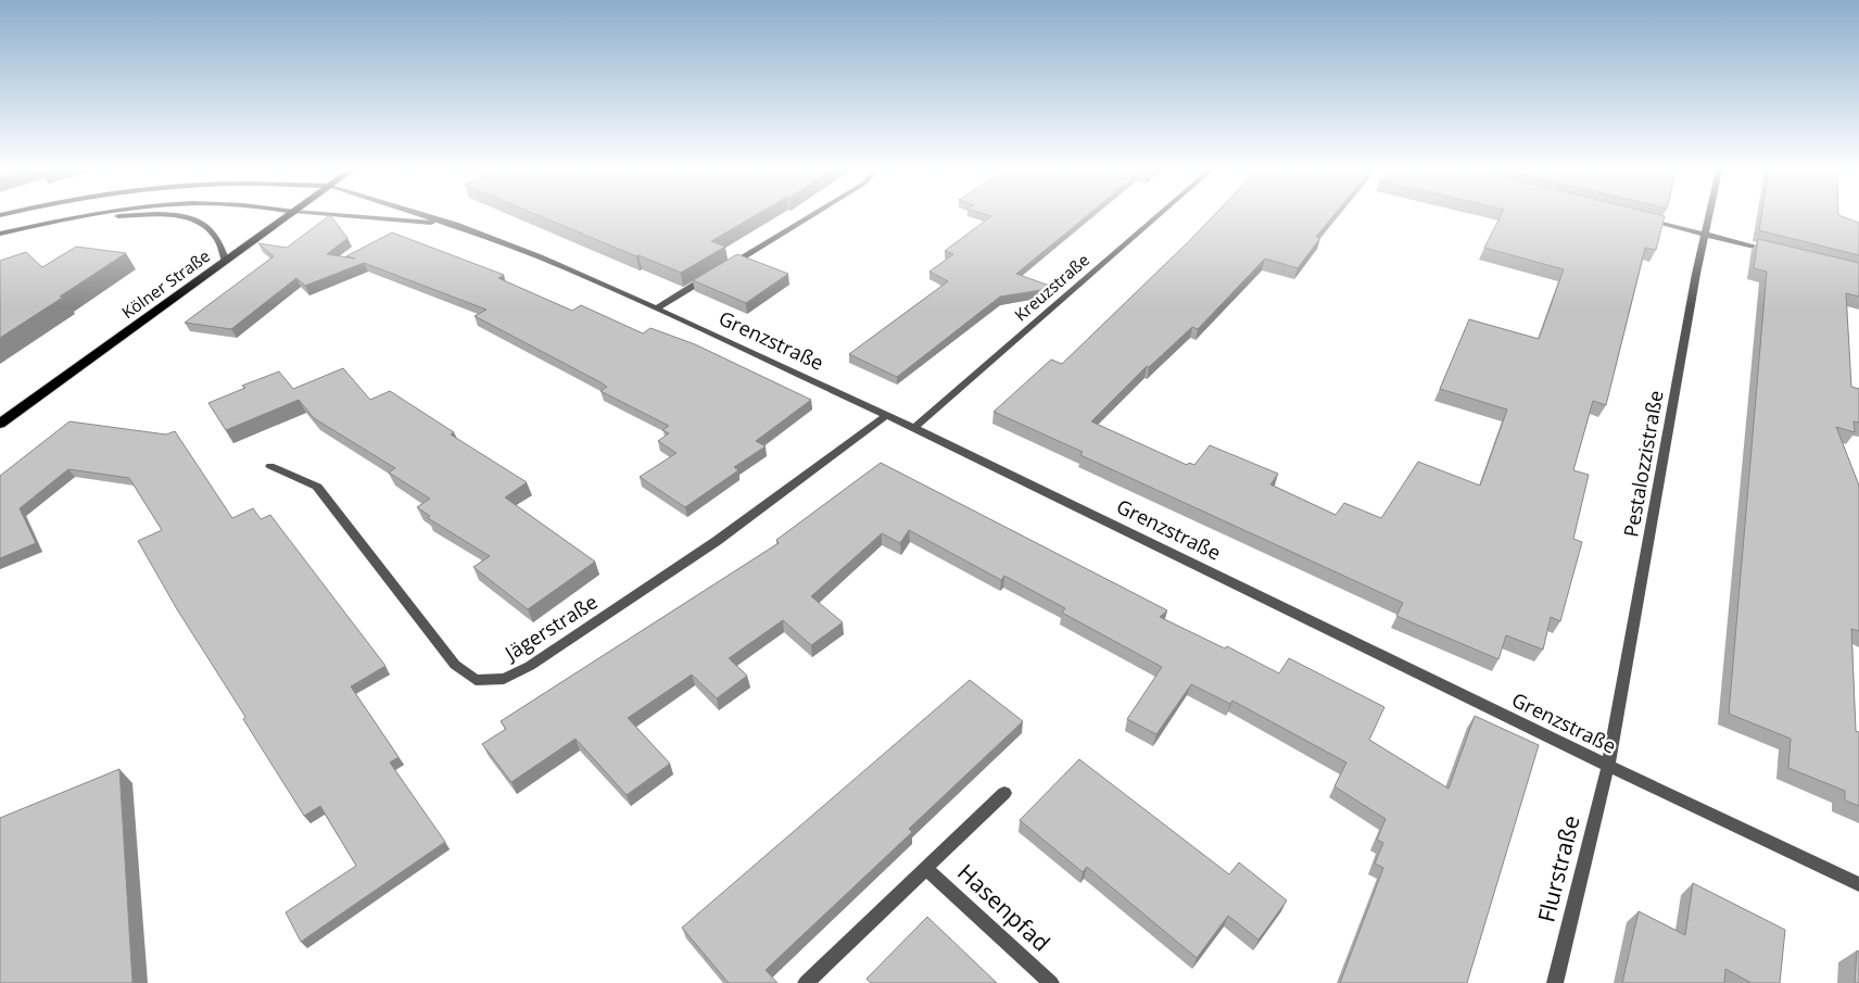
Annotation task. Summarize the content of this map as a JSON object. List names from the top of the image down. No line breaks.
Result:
{"streets":{"main road":["Kölner Straße"],"street":["Kreuzstraße","Grenzstraße","Pestalozzistraße","Jägerstraße","Flurstraße","Hasenpfad"]},"crossings":[["Kreuzstraße","Grenzstraße"],["Grenzstraße","Pestalozzistraße"],["Grenzstraße","Jägerstraße"],["Grenzstraße","Flurstraße"],["Pestalozzistraße","Flurstraße"]]}
